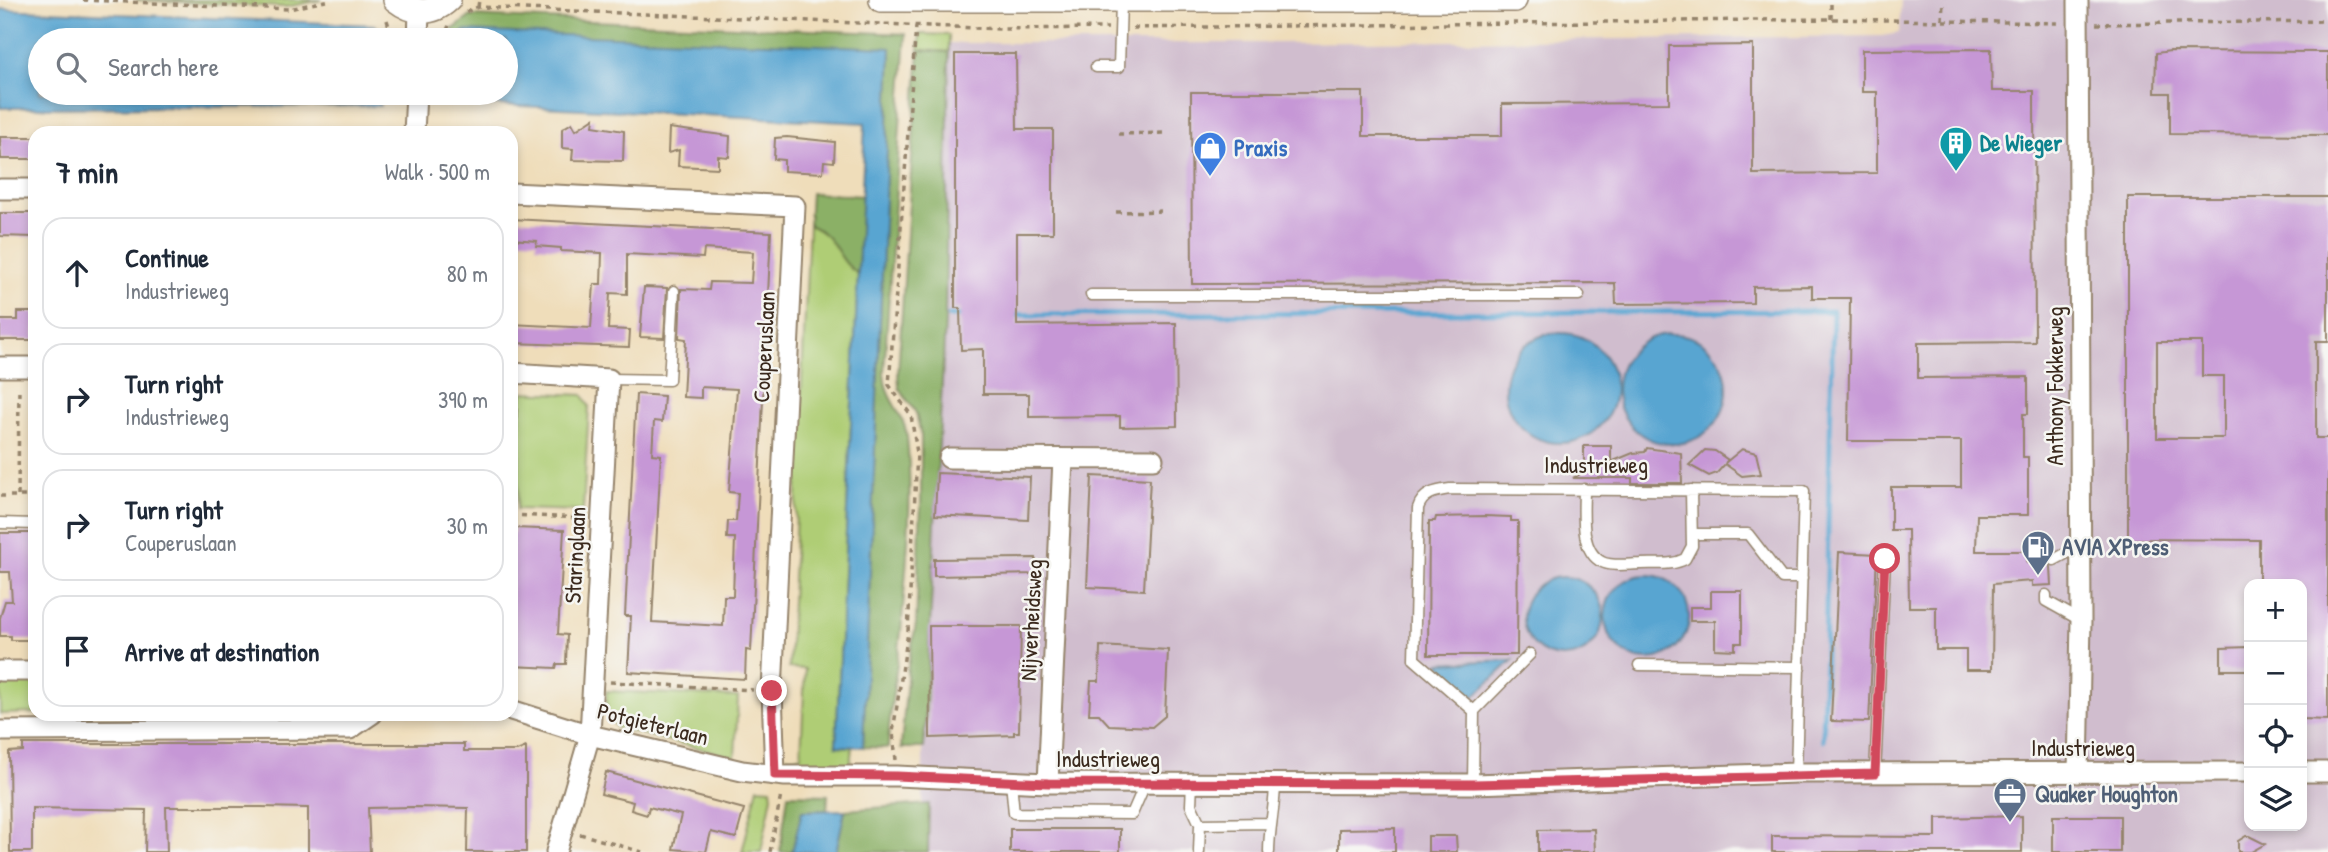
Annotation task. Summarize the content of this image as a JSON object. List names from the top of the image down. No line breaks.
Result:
{"streets":{"street":["Couperuslaan","Anthony Fokkerweg","Industrieweg","Staringlaan","Nijverheidsweg","Potgieterlaan"]},"crossings":[["Couperuslaan","Industrieweg"],["Couperuslaan","Potgieterlaan"],["Anthony Fokkerweg","Industrieweg"],["Industrieweg","Nijverheidsweg"],["Industrieweg","Potgieterlaan"],["Staringlaan","Potgieterlaan"]],"places":{"building":["De Wieger"],"shop":["Praxis"],"fuel station":["AVIA XPress"],"office":["Quaker Houghton"]},"page":{"search":"Search here","heading":["7 min","Walk · 500 m"],"list":[["Continue","Industrieweg","80 m"],["Turn right","Industrieweg","390 m"],["Turn right","Couperuslaan","30 m"],"Arrive at destination"],"map_buttons":["+","−"]}}
